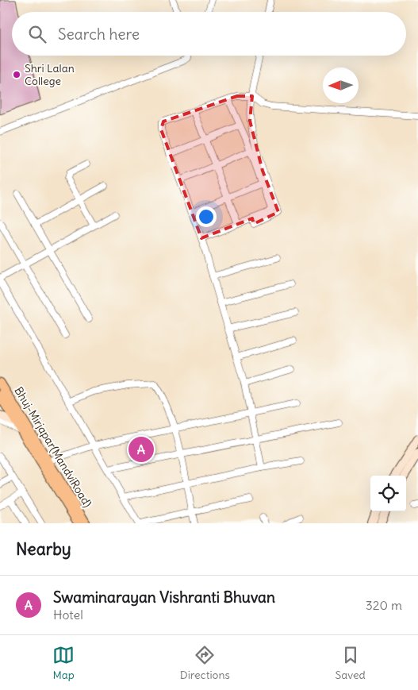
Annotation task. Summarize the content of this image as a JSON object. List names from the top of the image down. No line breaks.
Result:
{"streets":{"main road":["Bhuj-Mirjapar(MandviRoad)"]},"places":["Shri Lalan College"],"north":"left","page":{"search":"Search here","pins":"A","heading":"Nearby","list":[{"mark":"A","name":"Swaminarayan Vishranti Bhuvan","note":"Hotel","value":"320 m"}],"nav":["Map","Directions","Saved"]}}
